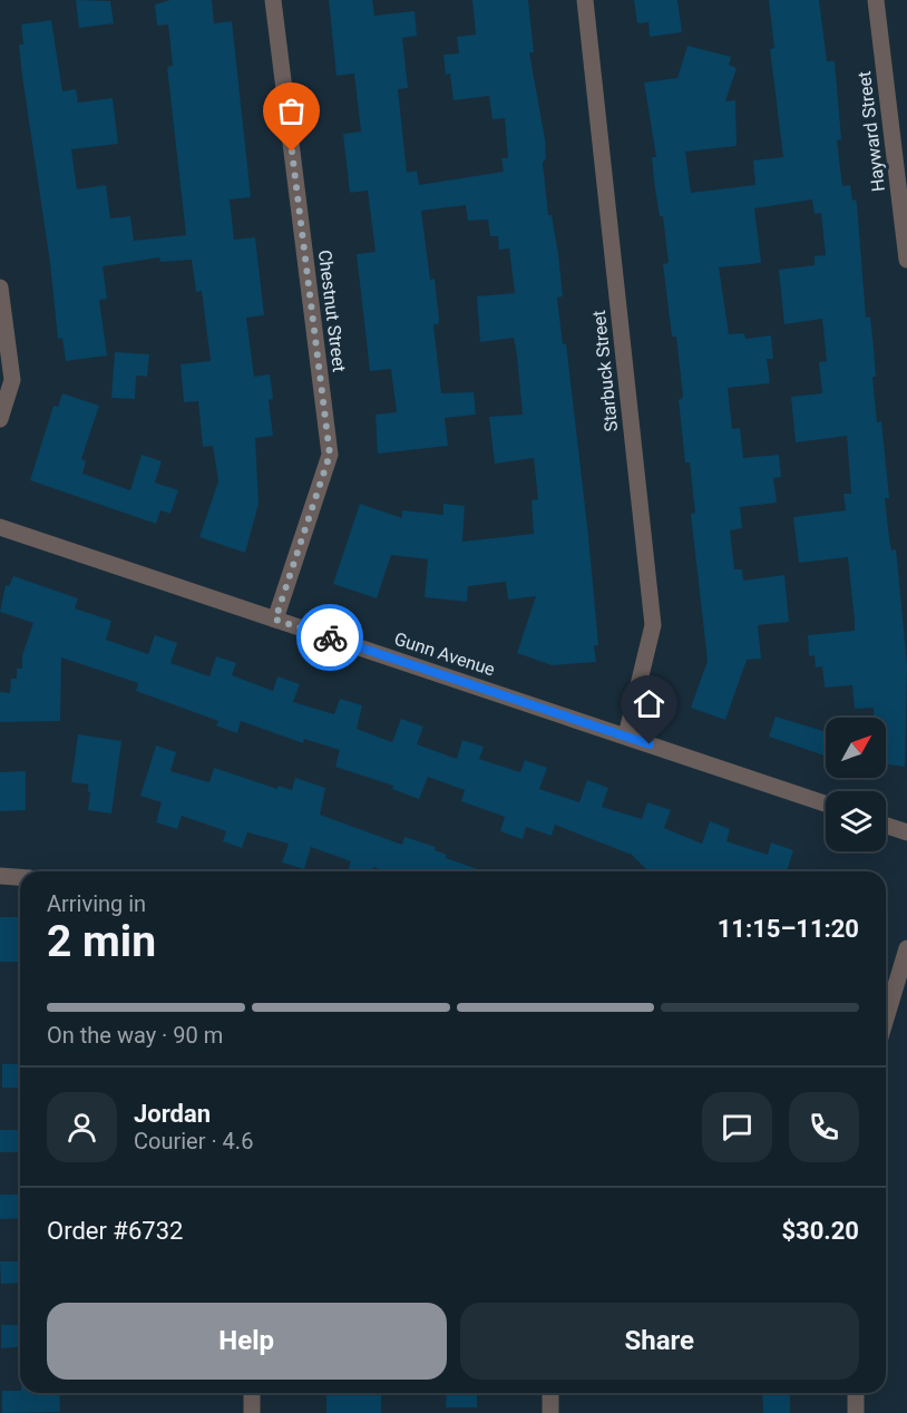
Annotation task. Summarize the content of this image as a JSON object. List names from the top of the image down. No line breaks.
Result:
{"streets":{"street":["Hayward Street","Chestnut Street","Starbuck Street","Gunn Avenue"]},"crossings":[["Chestnut Street","Gunn Avenue"],["Starbuck Street","Gunn Avenue"]],"north":"top right","page":{"heading":["2 min","Arriving in","11:15–11:20"],"panel":["Jordan","Courier · 4.6","Order #6732","$30.20"],"bar":"On the way · 90 m","buttons":["Help","Share"]}}
